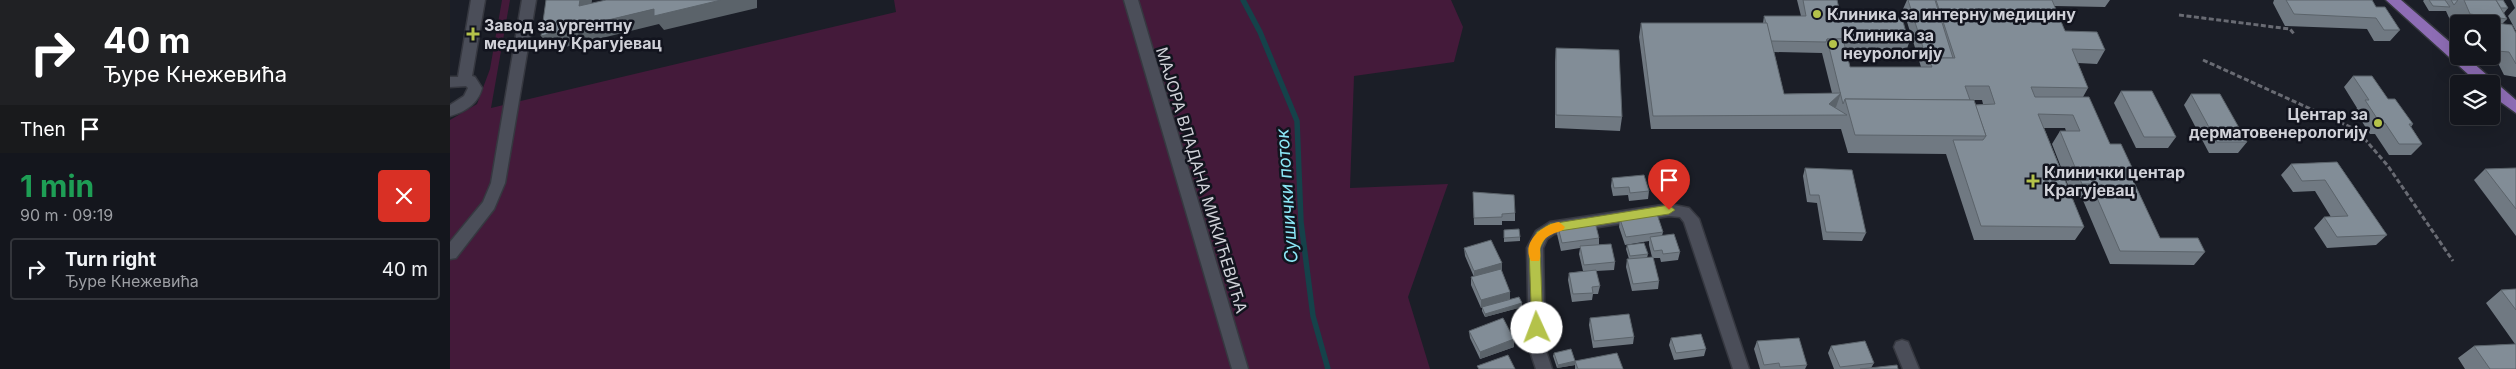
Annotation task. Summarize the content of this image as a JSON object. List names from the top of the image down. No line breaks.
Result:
{"streets":{"street":["МАЈОРА ВЛАДАНА МИКИЋЕВИЋА"]},"water":["Сушички поток"],"places":{"other":["Клиника за интерну медицину","Клиника за неурологију","Центар за дерматовенерологију"],"health":["Завод за ургентну медицину Крагујевац","Клинички центар Крагујевац"]},"page":{"turn":["40 m","Ђуре Кнежевића"],"then":"Then","heading":["1 min","90 m · 09:19"],"list":[{"name":"Turn right","note":"Ђуре Кнежевића","value":"40 m"}]}}
